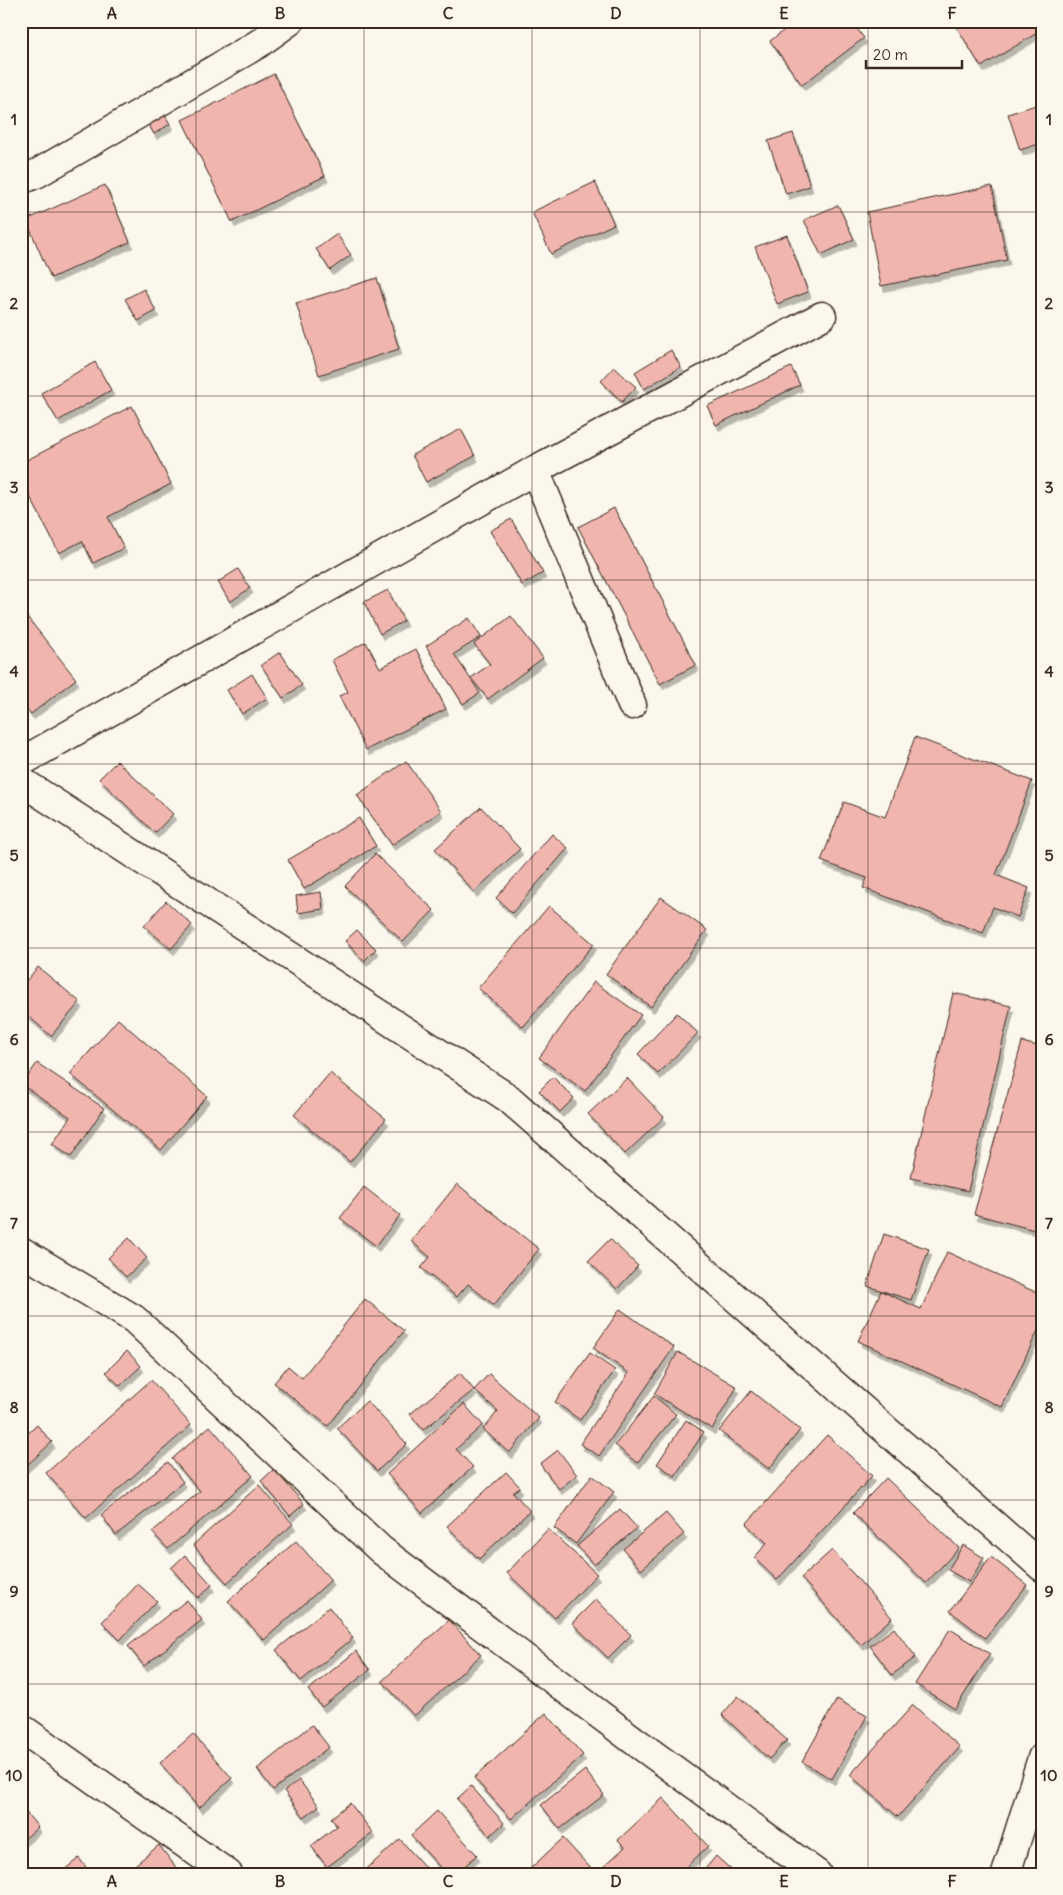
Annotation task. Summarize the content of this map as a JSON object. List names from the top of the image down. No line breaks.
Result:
{"scale_bar":"20 m","grid":{"columns":["A","B","C","D","E","F"],"rows":["1","2","3","4","5","6","7","8","9","10"]}}
